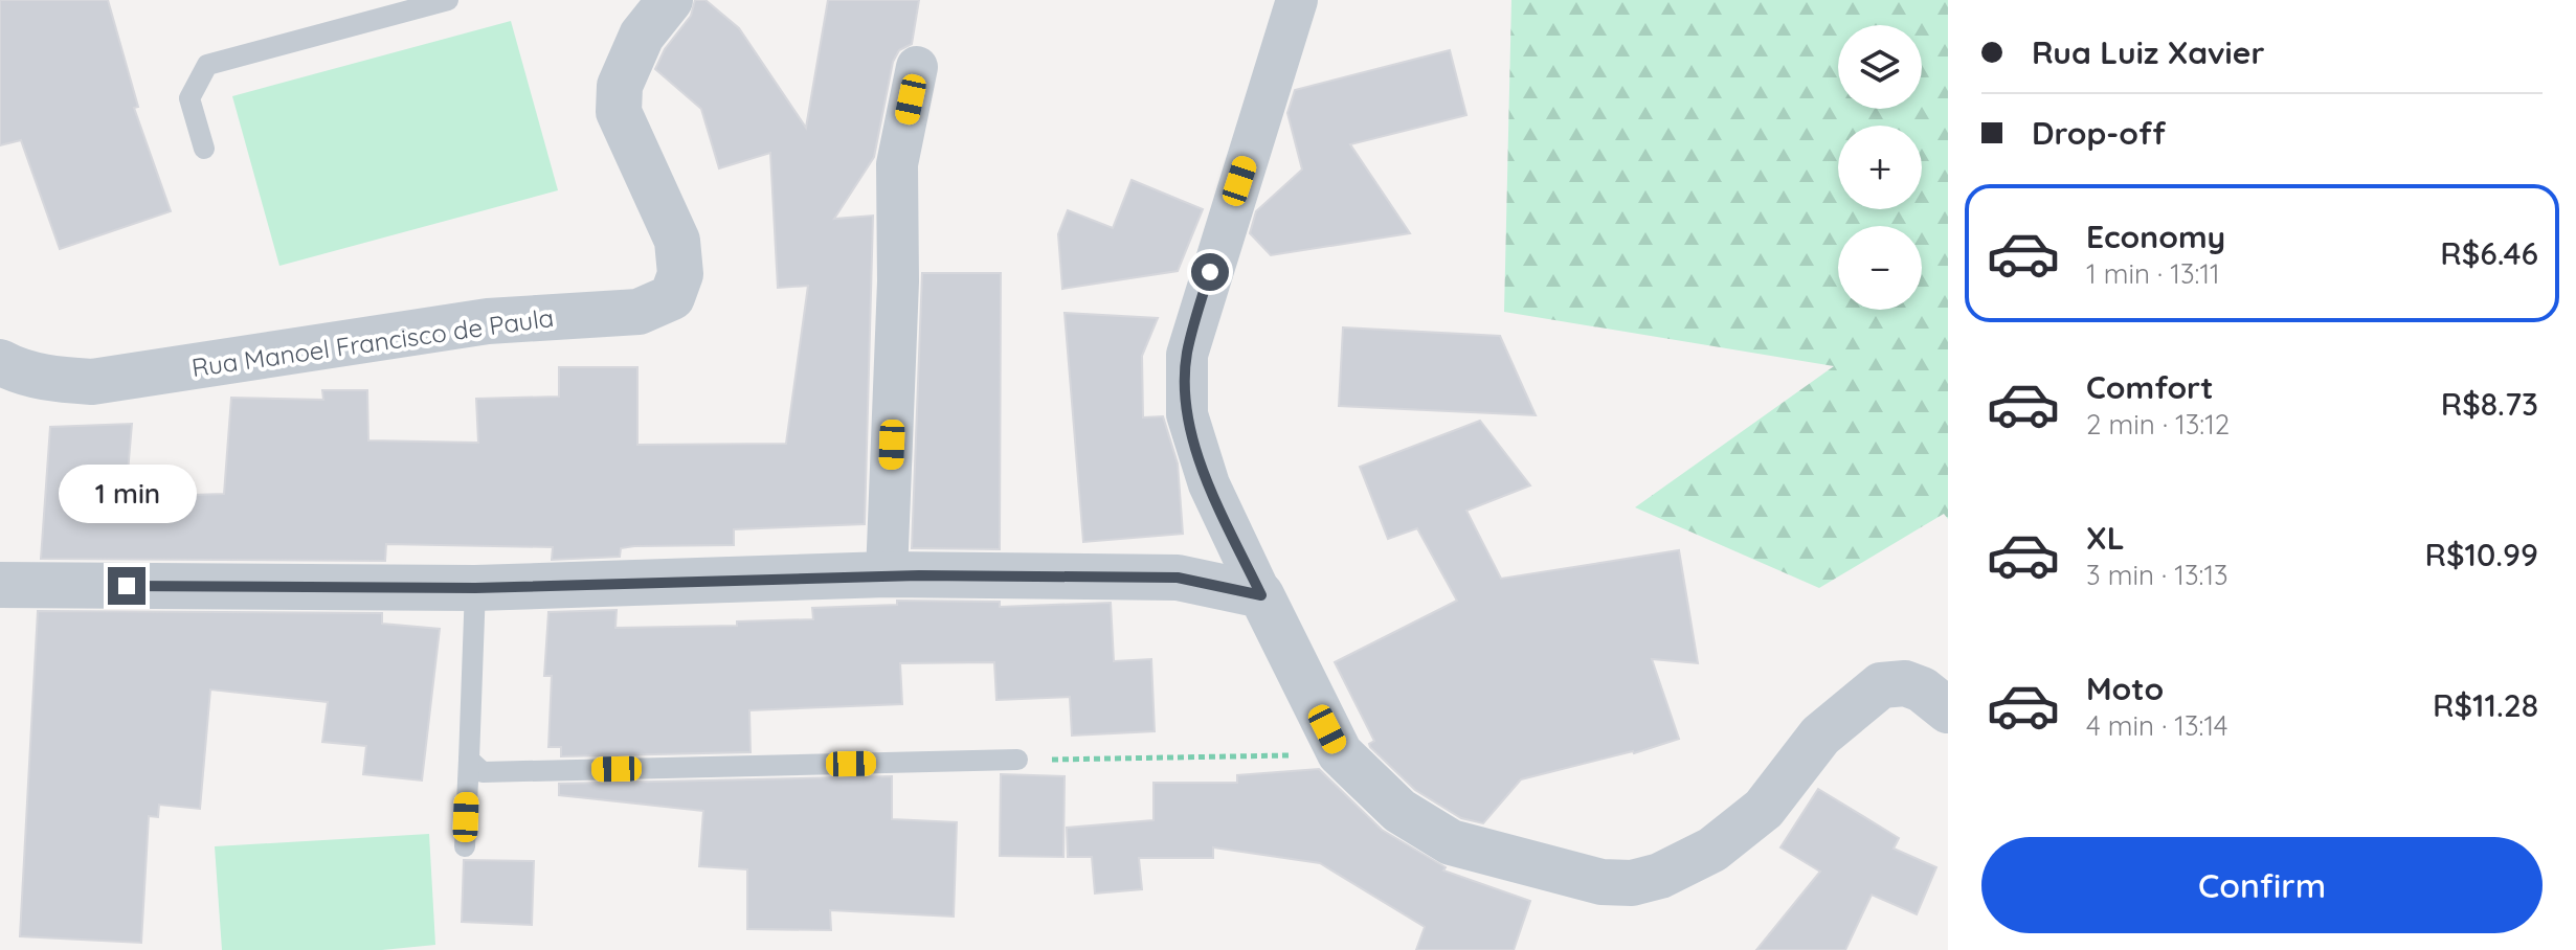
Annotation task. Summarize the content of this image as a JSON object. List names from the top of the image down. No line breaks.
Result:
{"streets":{"street":["Rua Manoel Francisco de Paula"]},"page":{"banner":["Rua Luiz Xavier","Drop-off"],"map_buttons":["+","−"],"list":[{"name":"Economy","note":"1 min · 13:11","value":"R$6.46"},{"name":"Comfort","note":"2 min · 13:12","value":"R$8.73"},{"name":"XL","note":"3 min · 13:13","value":"R$10.99"},{"name":"Moto","note":"4 min · 13:14","value":"R$11.28"}],"bubble":"1 min","buttons":"Confirm"}}
